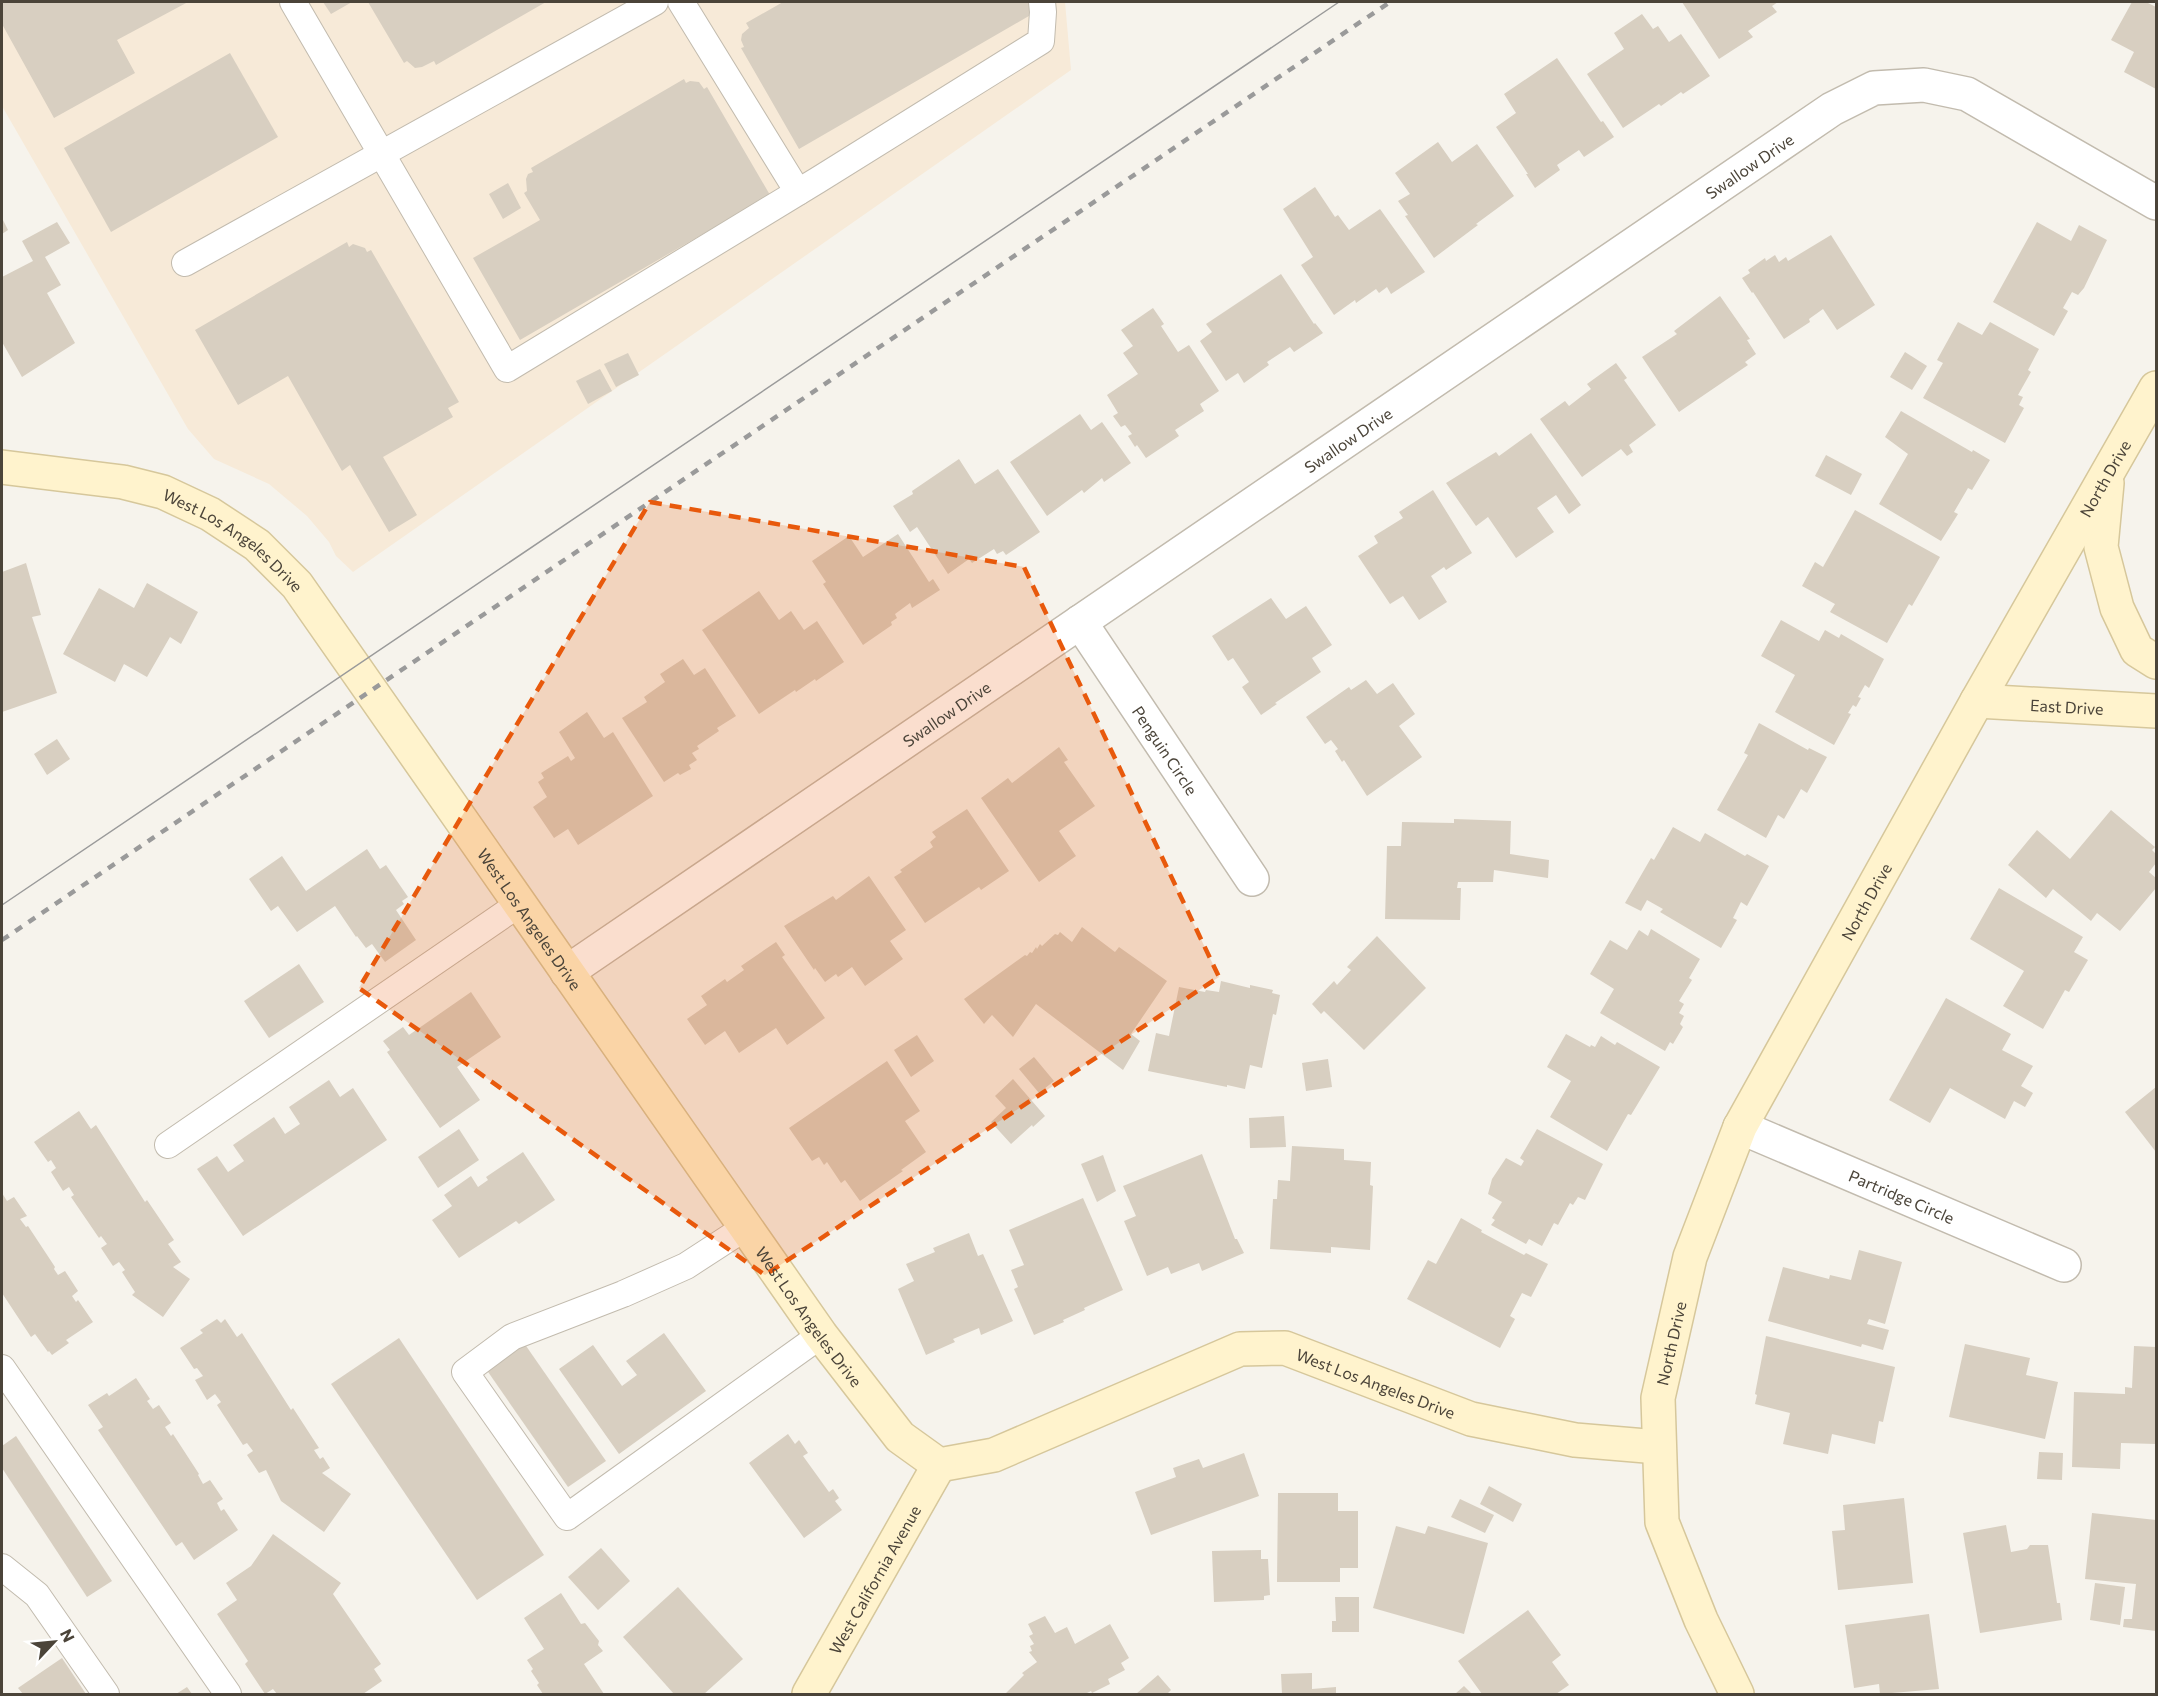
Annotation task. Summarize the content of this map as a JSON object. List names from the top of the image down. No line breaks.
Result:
{"streets":{"street":["Swallow Drive","North Drive","West Los Angeles Drive","East Drive","Penguin Circle","Partridge Circle","West California Avenue"]},"crossings":[["Swallow Drive","West Los Angeles Drive"],["Swallow Drive","Penguin Circle"],["North Drive","West Los Angeles Drive"],["North Drive","East Drive"],["North Drive","Partridge Circle"],["West Los Angeles Drive","West California Avenue"]],"north":"top right"}
